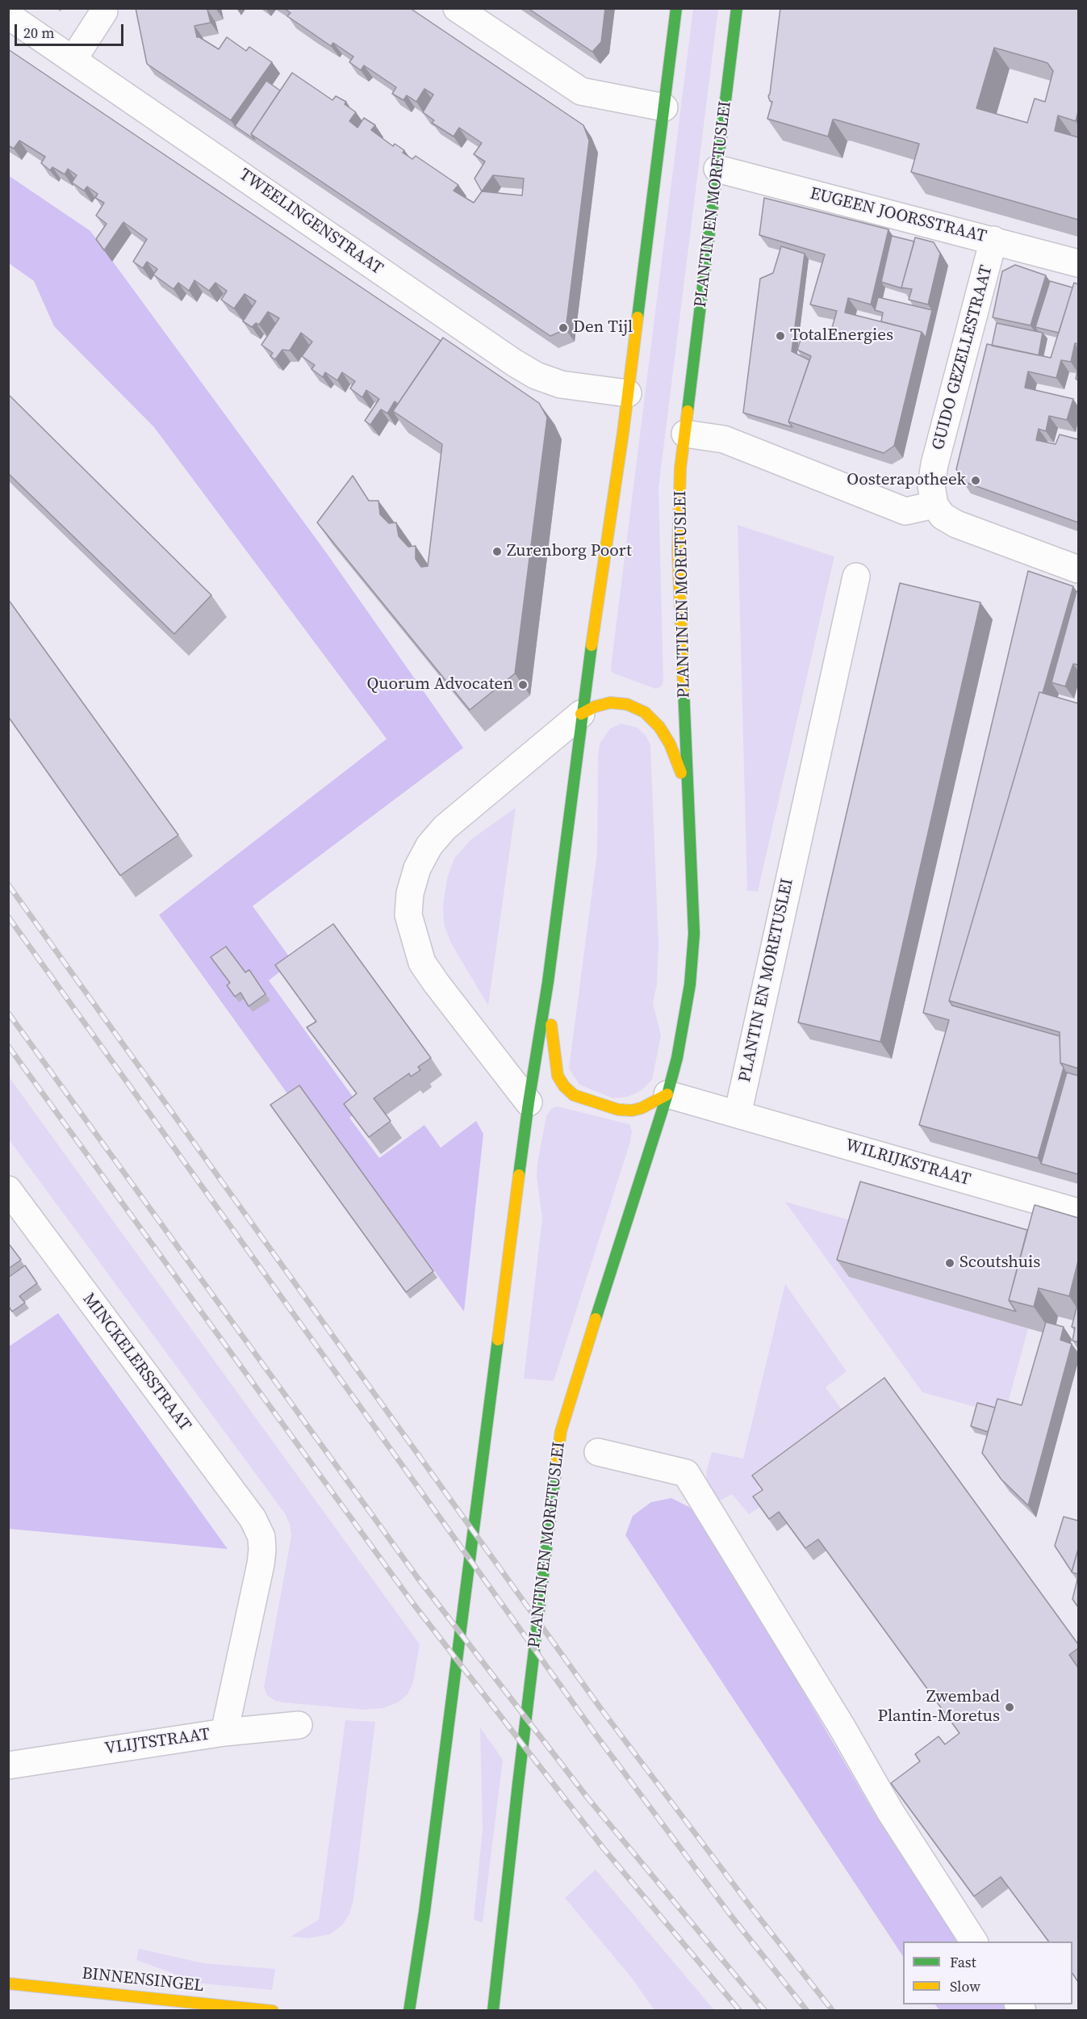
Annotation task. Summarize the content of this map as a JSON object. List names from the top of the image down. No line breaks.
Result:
{"streets":{"main road":["PLANTIN EN MORETUSLEI","BINNENSINGEL"],"street":["EUGEEN JOORSSTRAAT","TWEELINGENSTRAAT","GUIDO GEZELLESTRAAT","WILRIJKSTRAAT","MINCKELERSSTRAAT","VLIJTSTRAAT"]},"crossings":[["PLANTIN EN MORETUSLEI","EUGEEN JOORSSTRAAT"],["PLANTIN EN MORETUSLEI","WILRIJKSTRAAT"],["EUGEEN JOORSSTRAAT","GUIDO GEZELLESTRAAT"],["MINCKELERSSTRAAT","VLIJTSTRAAT"]],"places":["Den Tijl","TotalEnergies","Oosterapotheek","Zurenborg Poort","Quorum Advocaten","Scoutshuis","Zwembad Plantin-Moretus"],"legend":["Fast","Slow"],"scale_bar":"20 m"}
